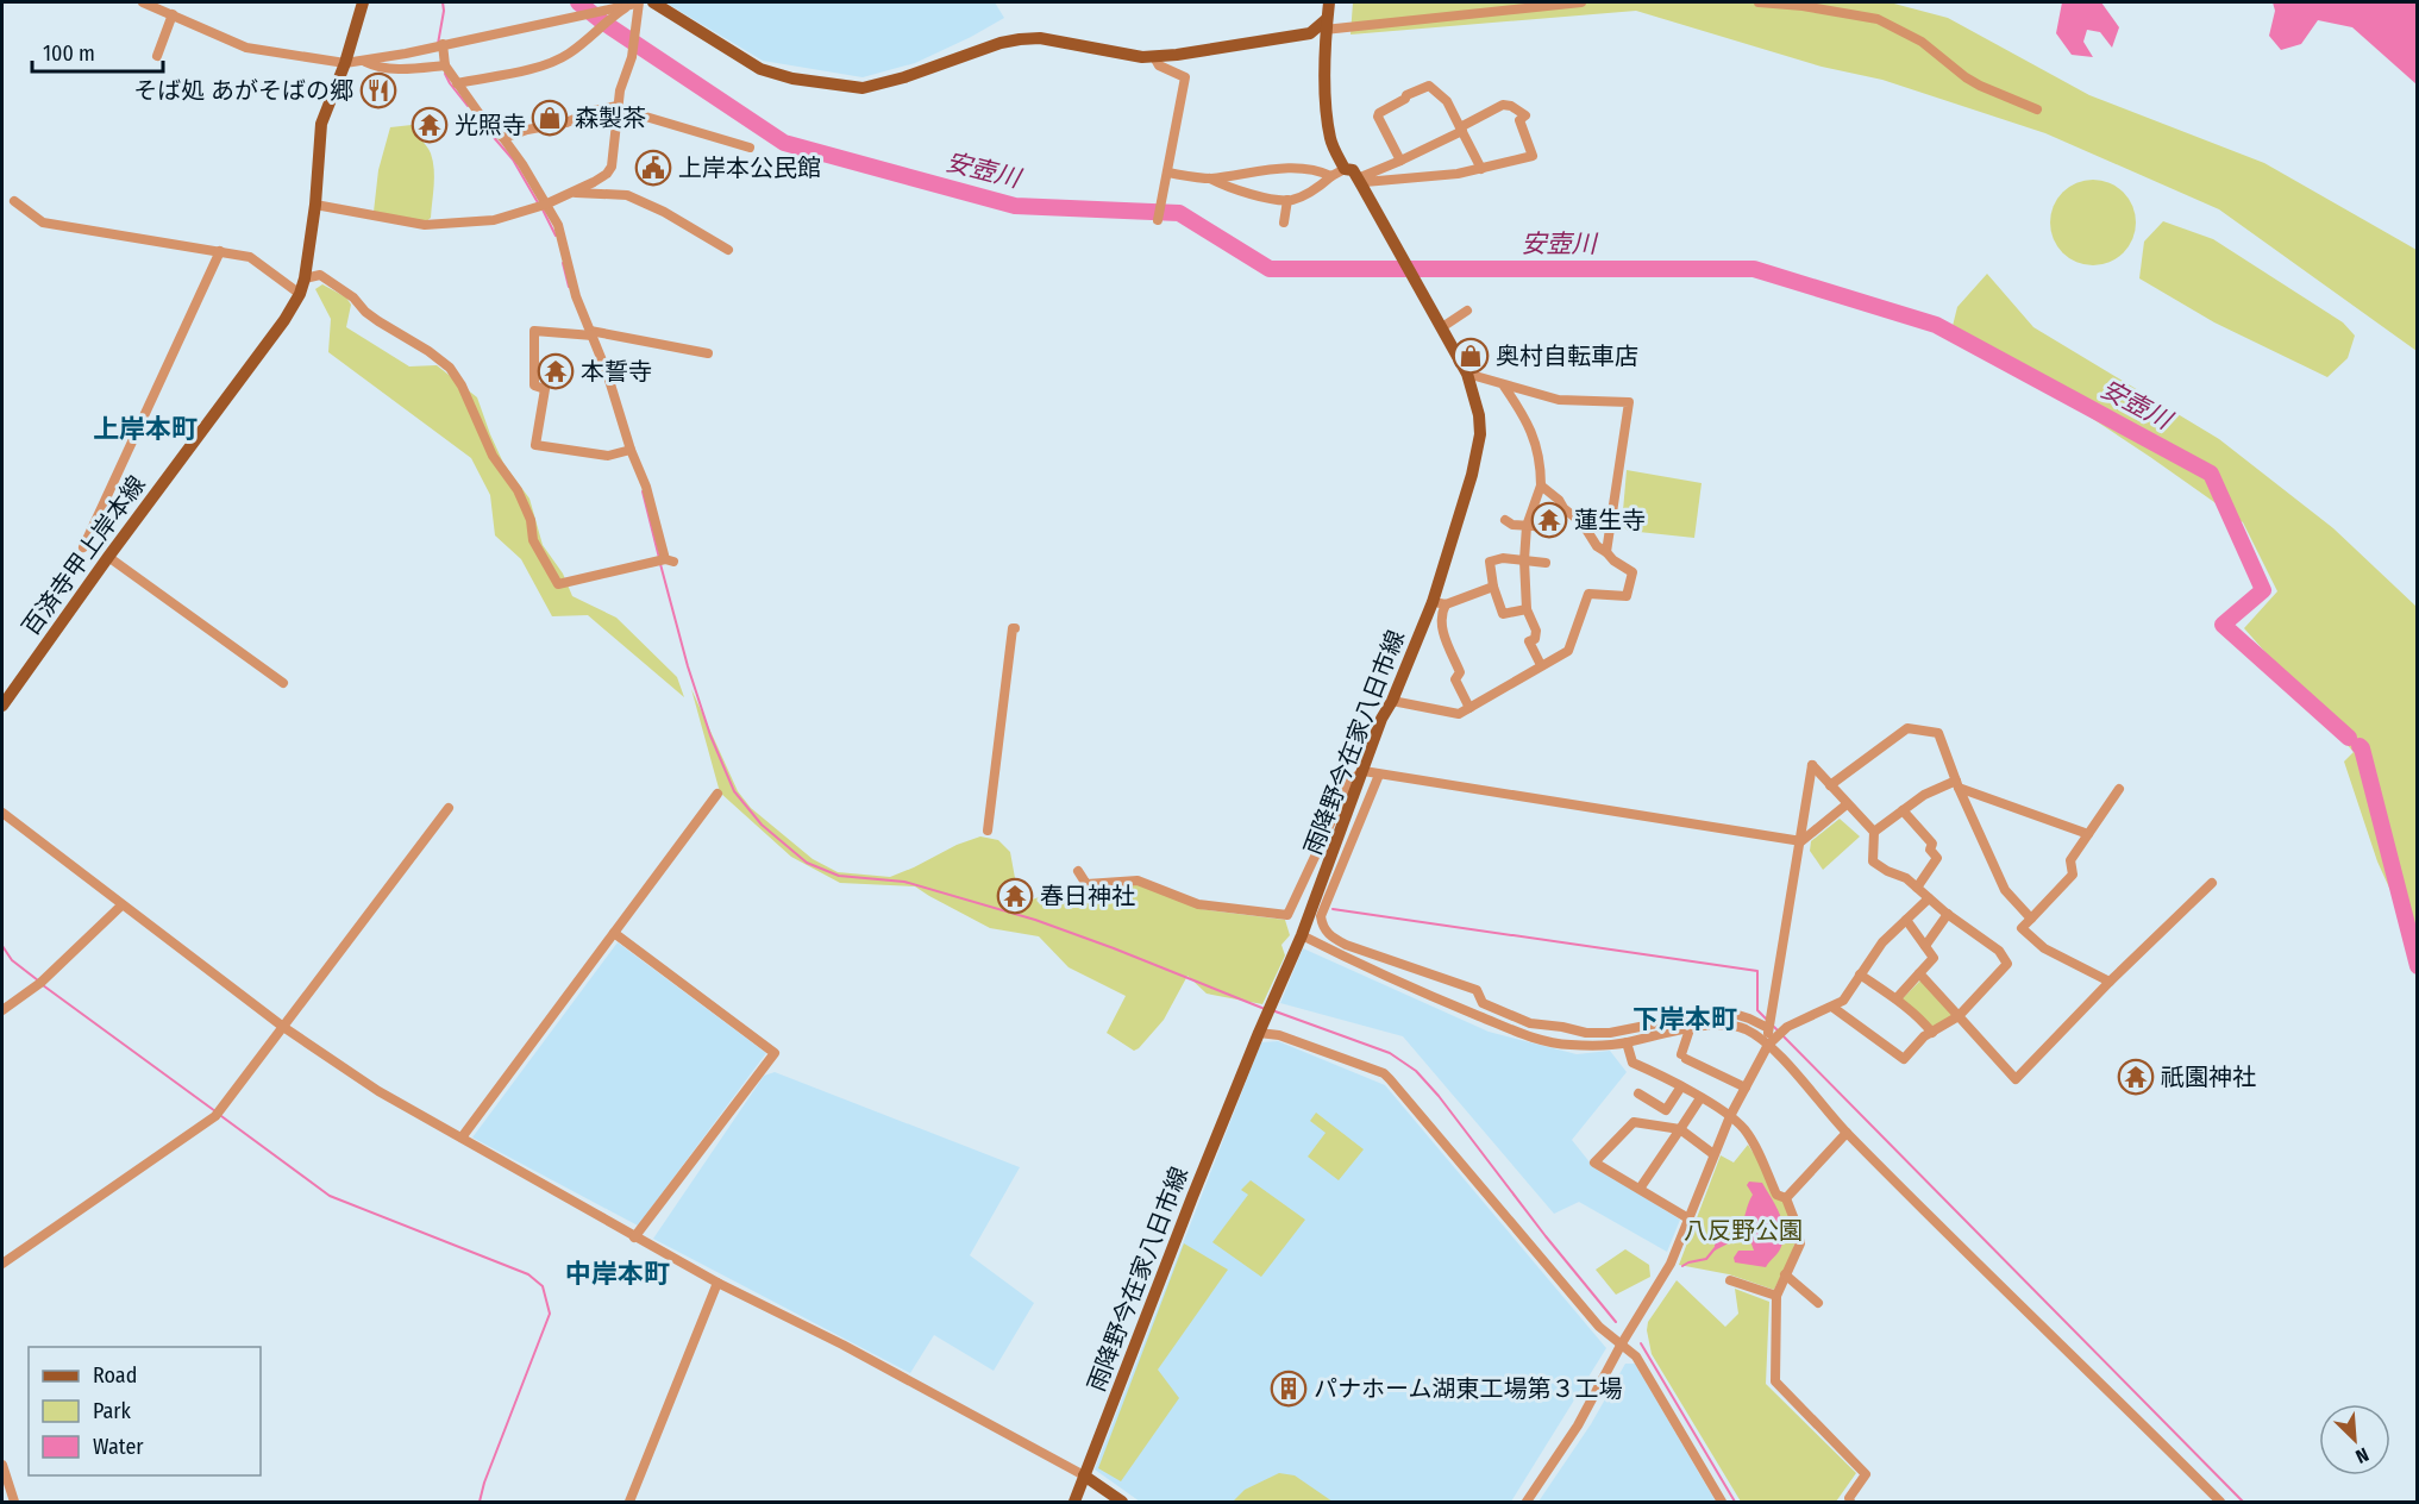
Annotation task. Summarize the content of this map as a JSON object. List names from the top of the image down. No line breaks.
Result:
{"streets":{"main road":["百済寺甲上岸本線","雨降野今在家八日市線"]},"districts":["上岸本町","下岸本町","中岸本町"],"water":["安壺川"],"parks":["八反野公園"],"places":{"restaurant":["そば処 あがそばの郷"],"shop":["森製茶","奥村自転車店"],"temple":["光照寺","本誓寺","蓮生寺","春日神社","祇園神社"],"public building":["上岸本公民館"],"building":["パナホーム湖東工場第３工場"]},"legend":["Road","Park","Water"],"scale_bar":"100 m","north":"bottom right"}
